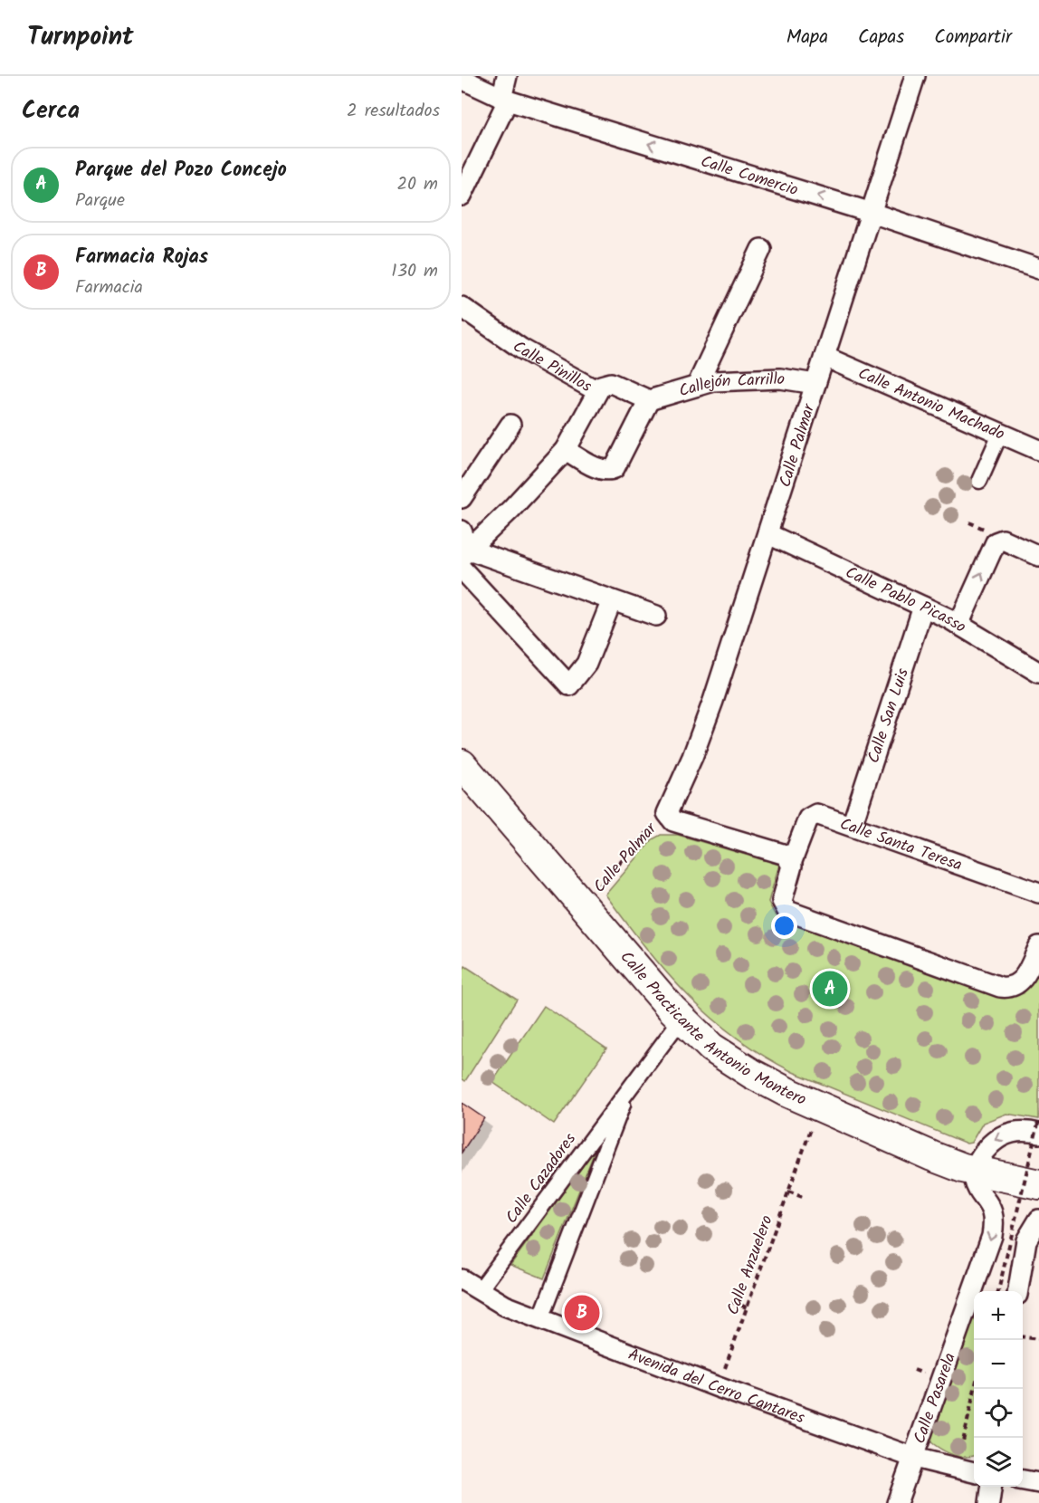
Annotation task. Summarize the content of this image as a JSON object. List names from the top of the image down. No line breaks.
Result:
{"streets":{"main road":["Calle Practicante Antonio Montero"],"street":["Calle Comercio","Calle Pinillos","Callejón Carrillo","Calle Antonio Machado","Calle Palmar","Calle Pablo Picasso","Calle San Luis","Calle Santa Teresa","Calle Cazadores","Avenida del Cerro Cantares","Calle Pasarela"],"path":["Calle Anzuelero"]},"crossings":[["Calle Comercio","Calle Palmar"],["Calle Pinillos","Callejón Carrillo"],["Callejón Carrillo","Calle Palmar"],["Calle Antonio Machado","Calle Palmar"],["Calle Palmar","Calle Pablo Picasso"],["Calle Palmar","Calle Practicante Antonio Montero"],["Calle Pablo Picasso","Calle San Luis"],["Calle San Luis","Calle Santa Teresa"],["Calle Practicante Antonio Montero","Calle Cazadores"],["Calle Practicante Antonio Montero","Calle Pasarela"],["Calle Cazadores","Avenida del Cerro Cantares"],["Calle Anzuelero","Avenida del Cerro Cantares"],["Avenida del Cerro Cantares","Calle Pasarela"]],"one_way":["Calle Comercio","Calle Pasarela"],"page":{"header":"Turnpoint","nav":["Mapa","Capas","Compartir"],"heading":["Cerca","2 resultados"],"list":[{"mark":"A","name":"Parque del Pozo Concejo","note":"Parque","value":"20 m"},{"mark":"B","name":"Farmacia Rojas","note":"Farmacia","value":"130 m"}],"pins":["A","B"],"map_buttons":["+","−"]}}
